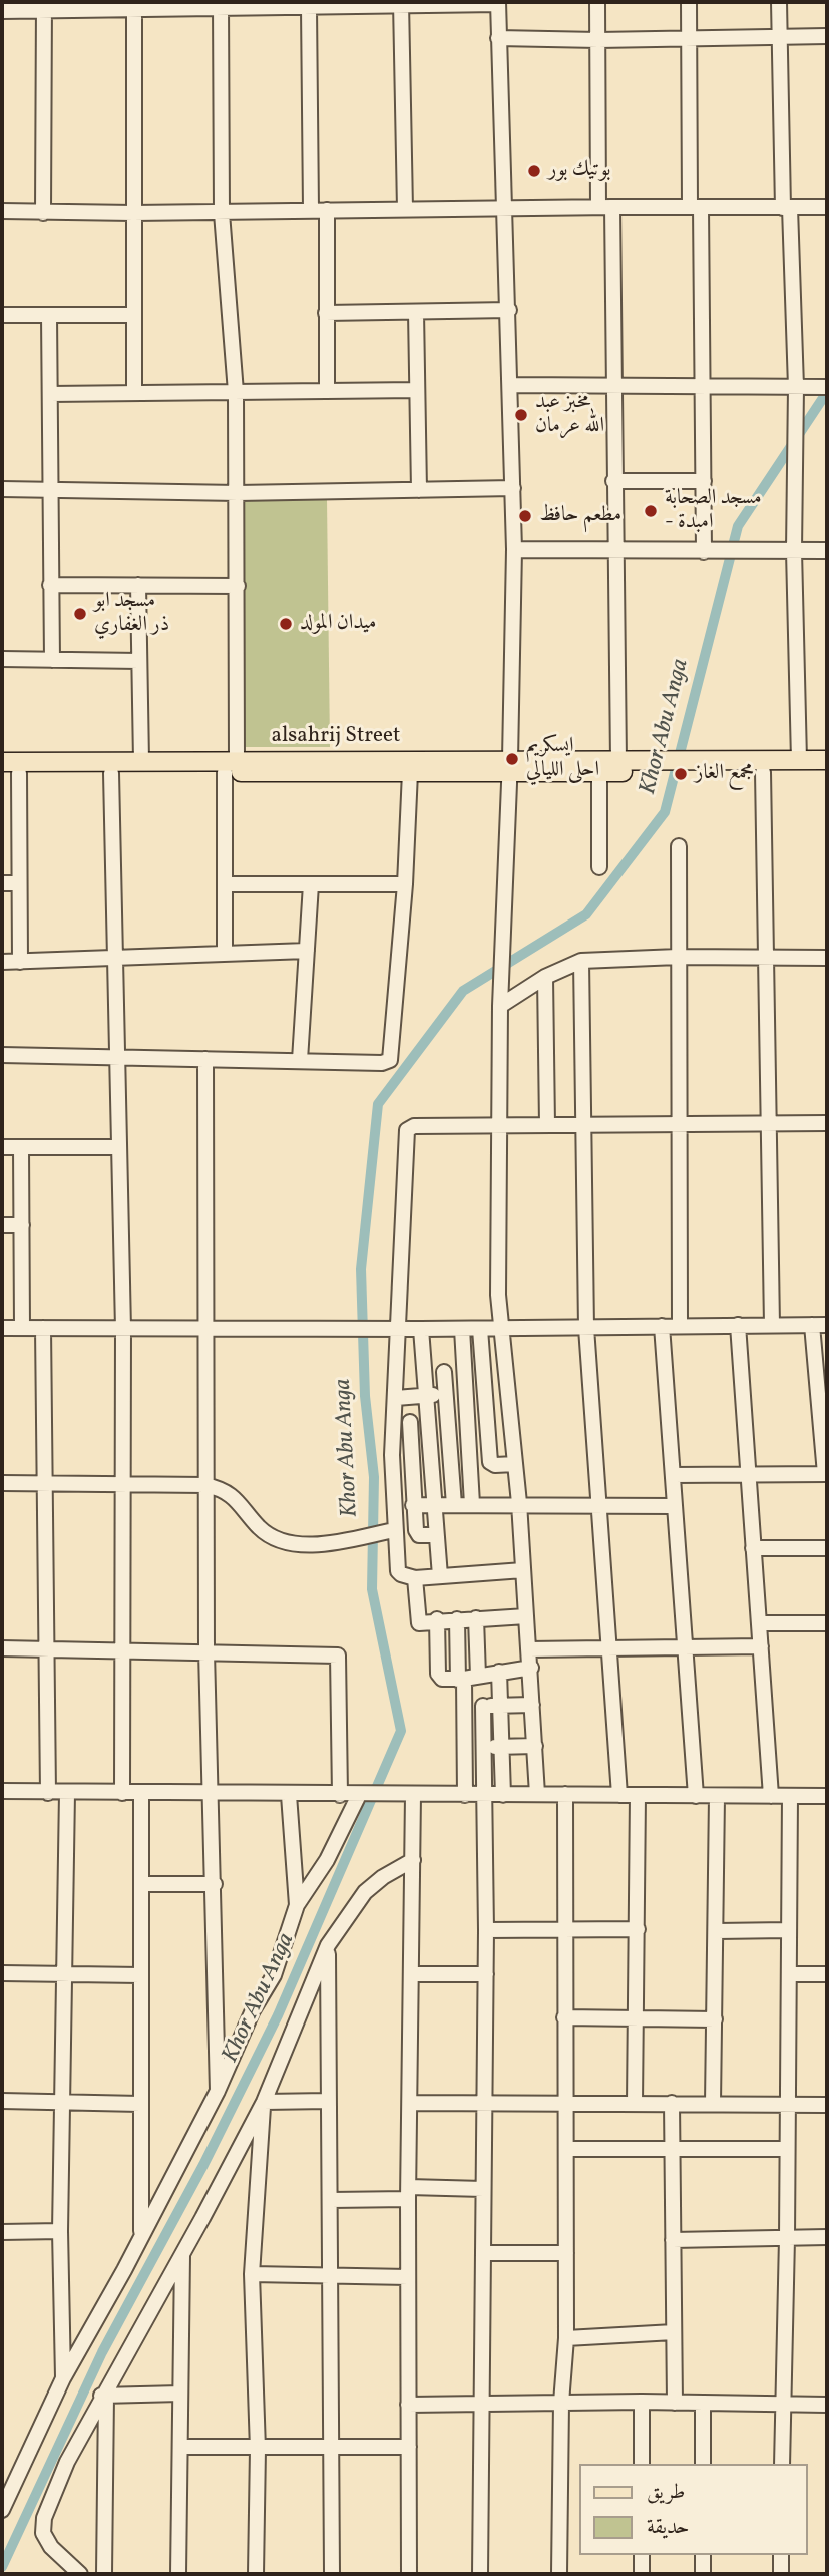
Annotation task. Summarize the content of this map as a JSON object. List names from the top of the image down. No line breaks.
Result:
{"streets":{"main road":["alsahrij Street"]},"water":["Khor Abu Anga"],"places":["بوتيك بور","مخبز عبد الله عرمان","مسجد الصحابة - امبدة","مطعم حافظ","مسجد ابو ذر الغفاري","ميدان المولد","ايسكريم احلى الليالي","مجمع الغاز"],"legend":["طريق","حديقة"]}
